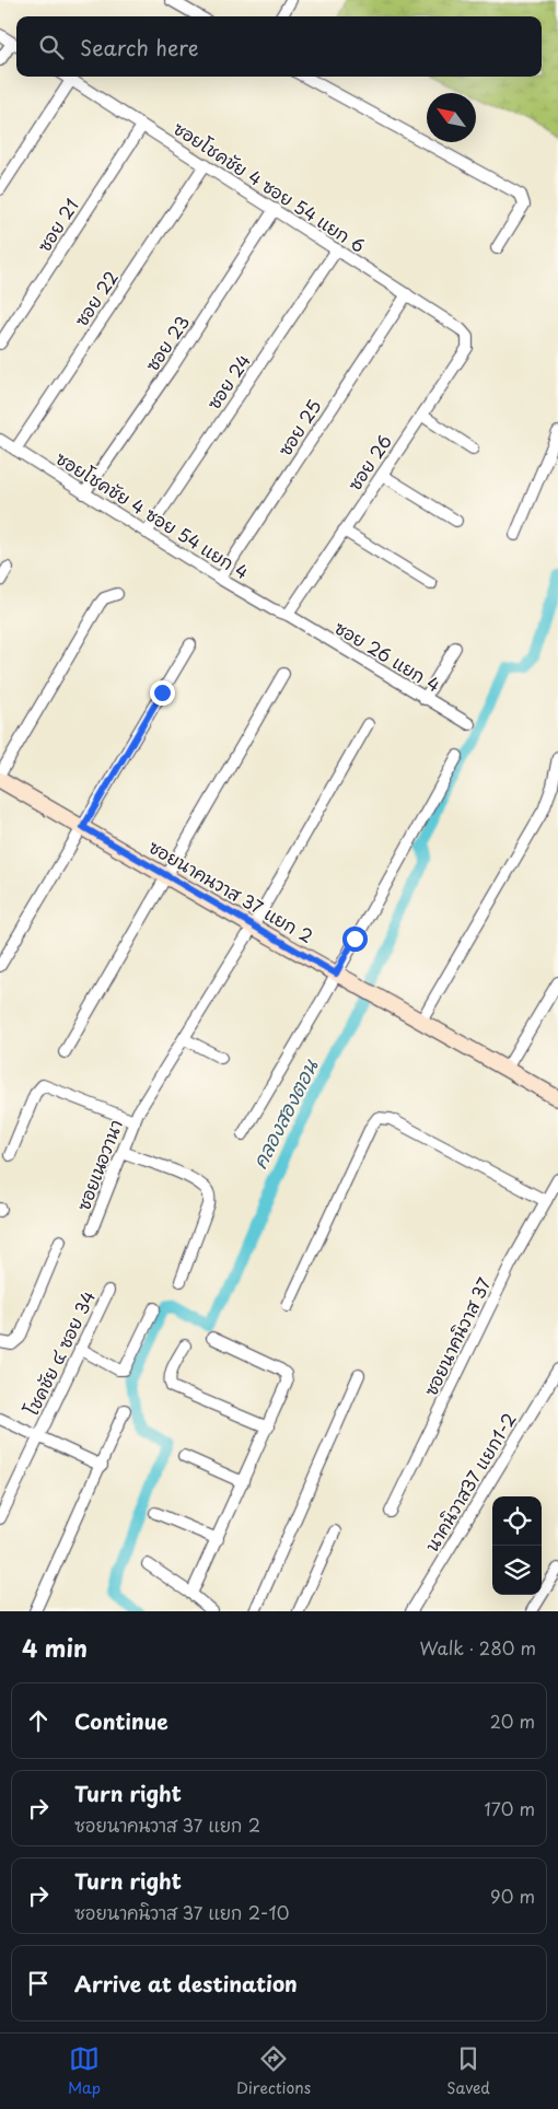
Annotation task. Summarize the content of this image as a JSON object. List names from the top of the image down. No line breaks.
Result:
{"streets":{"street":["ซอยโชคชัย 4 ซอย 54 แยก 6","ซอย 21","ซอย 22","ซอย 23","ซอย 24","ซอย 25","ซอย 26","ซอยโชคชัย 4 ซอย 54 แยก 4","ซอย 26 แยก 4","ซอยนาคนวาส 37 แยก 2","ซอยเนอวานา","ซอยนาคนิวาส 37","โชคชัย ๔ ซอย 34","นาคนิวาส37 แยก1-2"]},"crossings":[["ซอยโชคชัย 4 ซอย 54 แยก 6","ซอย 21"],["ซอยโชคชัย 4 ซอย 54 แยก 6","ซอย 22"],["ซอยโชคชัย 4 ซอย 54 แยก 6","ซอย 23"],["ซอยโชคชัย 4 ซอย 54 แยก 6","ซอย 24"],["ซอยโชคชัย 4 ซอย 54 แยก 6","ซอย 25"],["ซอยโชคชัย 4 ซอย 54 แยก 6","ซอย 26"],["ซอย 22","ซอยโชคชัย 4 ซอย 54 แยก 4"],["ซอย 23","ซอยโชคชัย 4 ซอย 54 แยก 4"],["ซอย 24","ซอยโชคชัย 4 ซอย 54 แยก 4"],["ซอย 25","ซอยโชคชัย 4 ซอย 54 แยก 4"],["ซอย 26","ซอยโชคชัย 4 ซอย 54 แยก 4"],["ซอย 26","ซอย 26 แยก 4"],["ซอยโชคชัย 4 ซอย 54 แยก 4","ซอย 26 แยก 4"],["ซอยนาคนวาส 37 แยก 2","ซอยเนอวานา"]],"water":["คลองสองตอน"],"north":"top left","page":{"search":"Search here","heading":["4 min","Walk · 280 m"],"list":[["Continue","20 m"],["Turn right","ซอยนาคนวาส 37 แยก 2","170 m"],["Turn right","ซอยนาคนิวาส 37 แยก 2-10","90 m"],"Arrive at destination"],"nav":["Map","Directions","Saved"]}}
